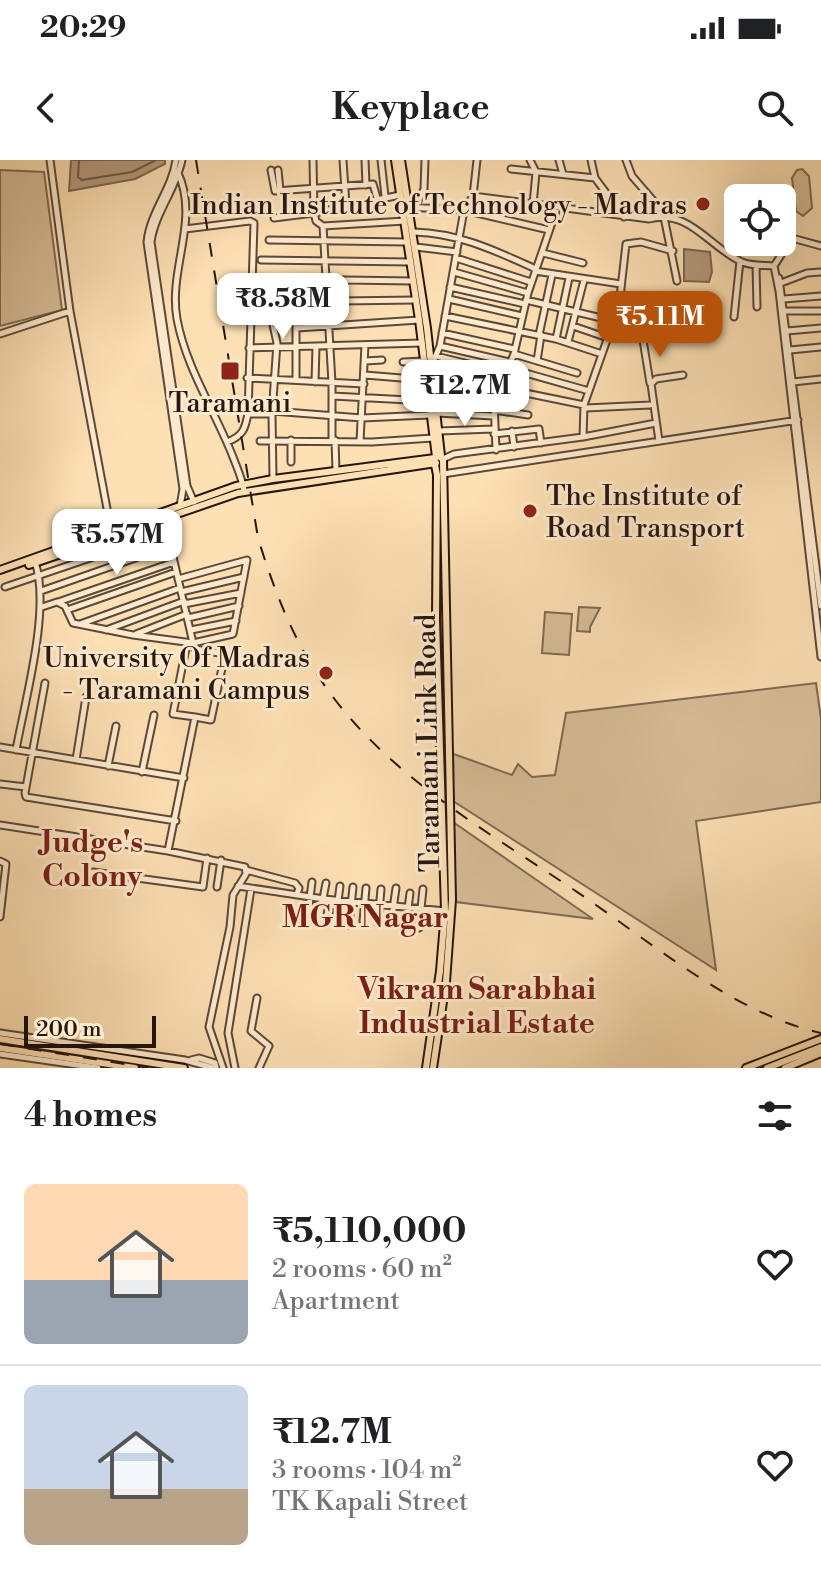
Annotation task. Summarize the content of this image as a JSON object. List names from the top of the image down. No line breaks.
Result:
{"streets":{"main road":["Taramani Link Road"]},"districts":["Judge's Colony","MGR Nagar","Vikram Sarabhai Industrial Estate"],"places":{"other":["Indian Institute of Technology - Madras","The Institute of Road Transport","University Of Madras - Taramani Campus"],"transit":["Taramani"]},"scale_bar":"200 m","page":{"status":"20:29","header":"Keyplace","price":["₹8.58M","₹5.11M","₹12.7M","₹5.57M"],"scale":"200 m","heading":"4 homes","list":[{"name":"₹5,110,000","note":"2 rooms · 60 m² · Apartment"},{"name":"₹12.7M","note":"3 rooms · 104 m² · TK Kapali Street"}]}}
